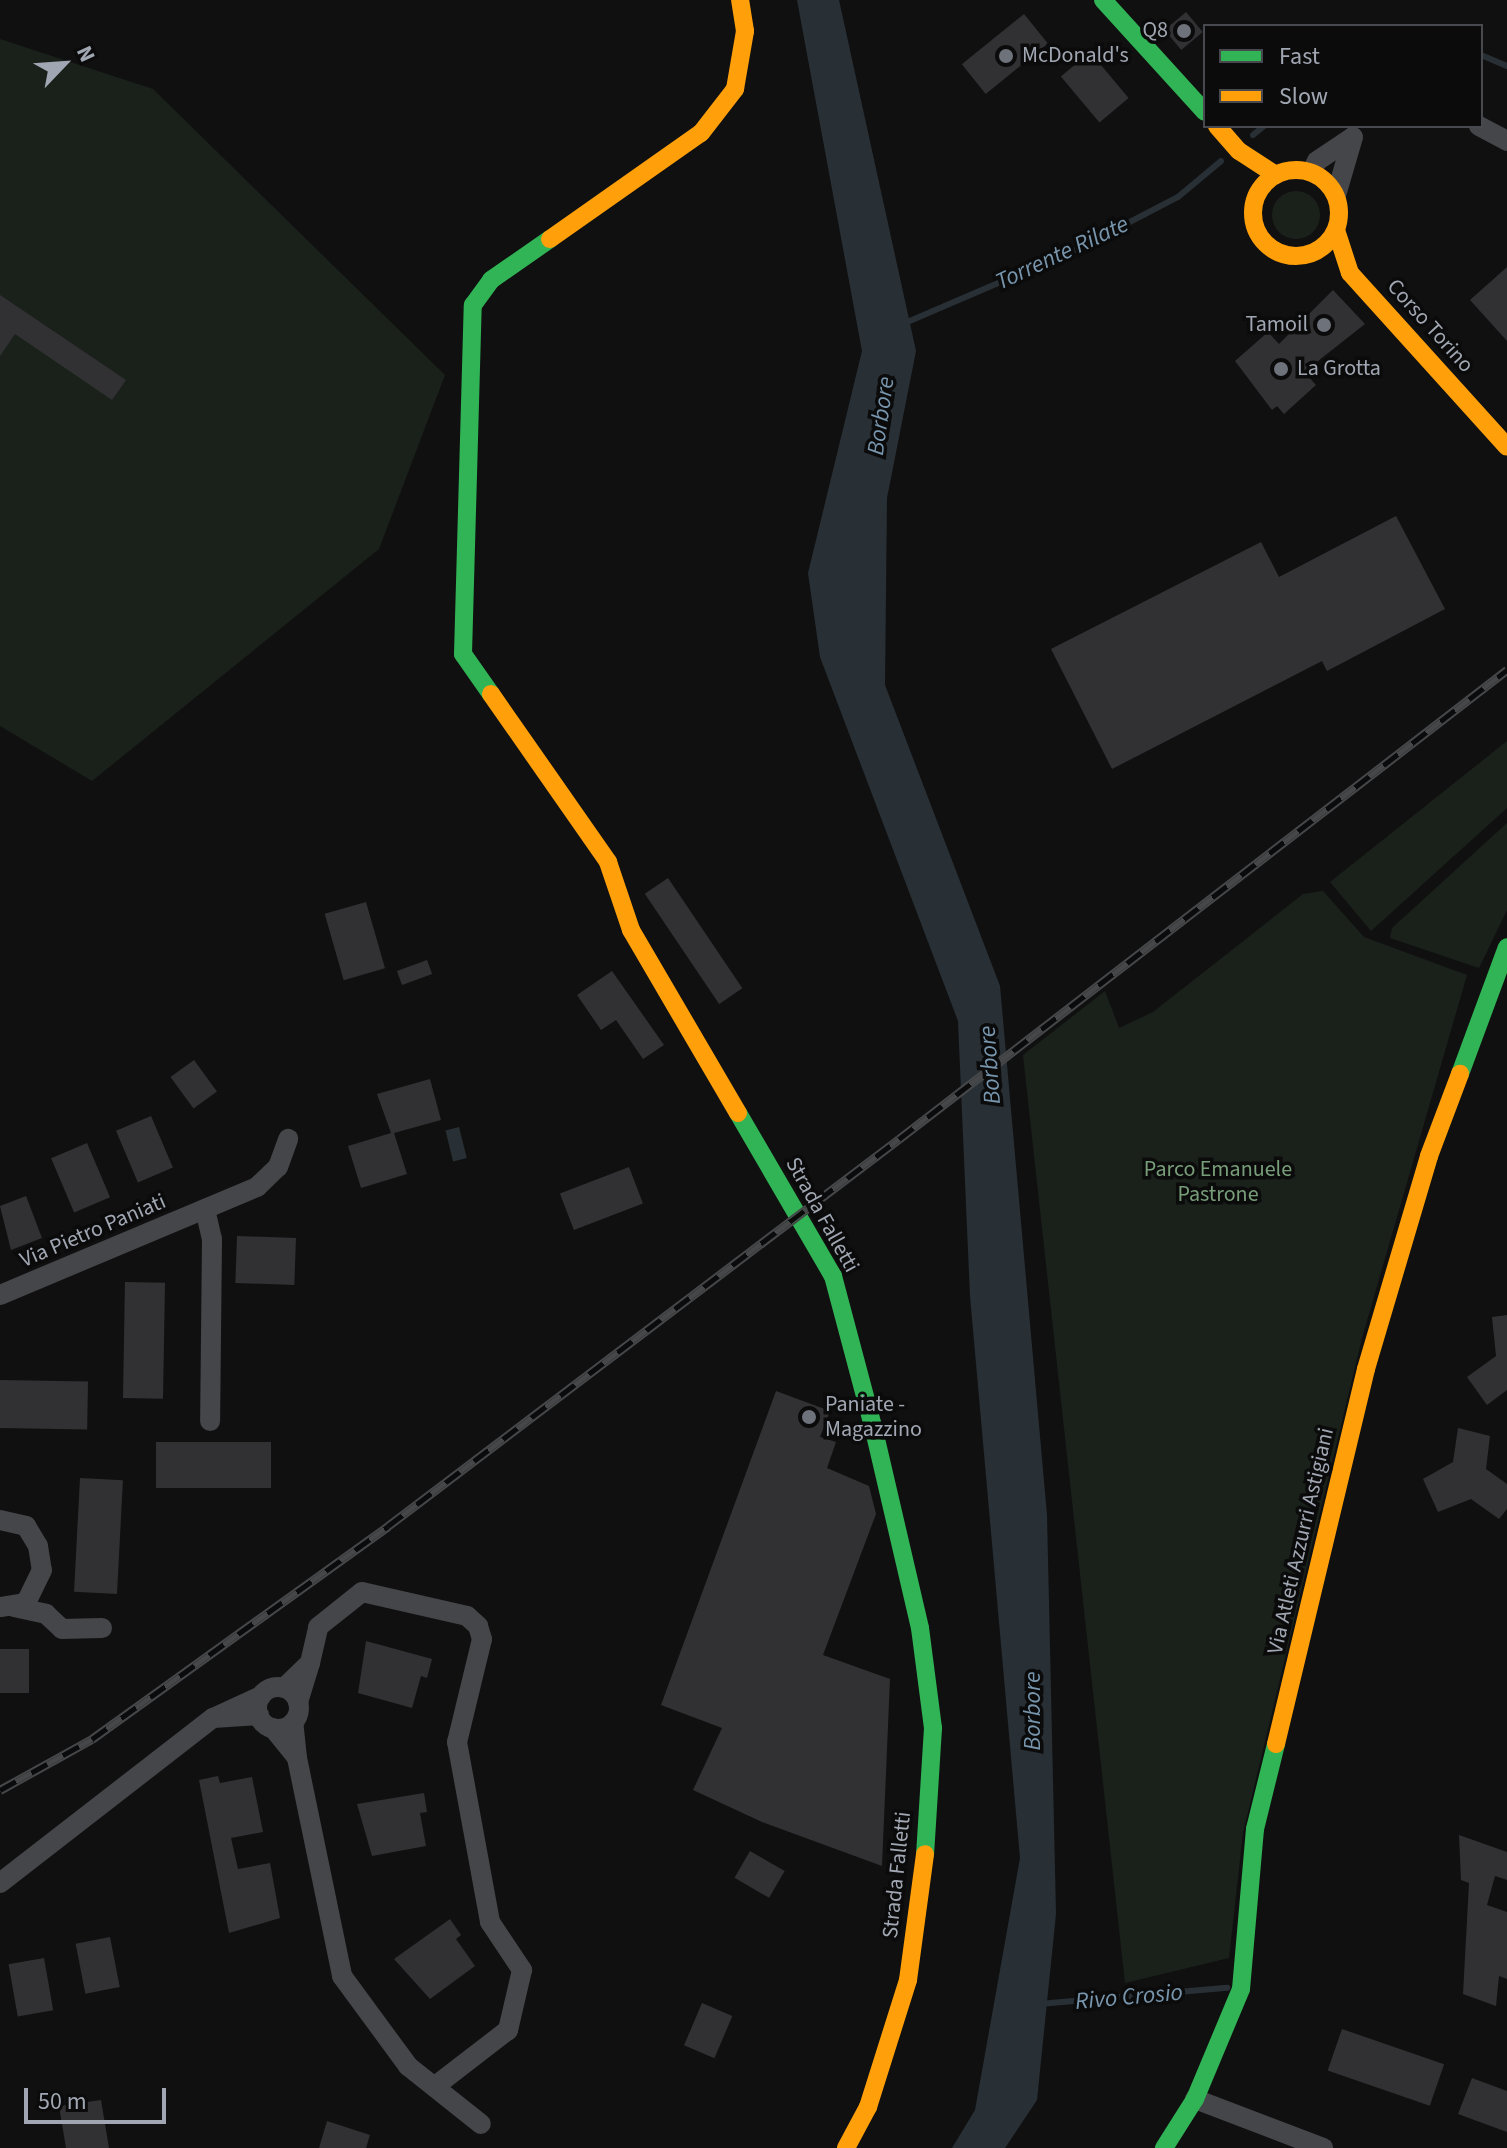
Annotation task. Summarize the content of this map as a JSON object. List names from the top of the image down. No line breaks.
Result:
{"streets":{"street":["Corso Torino","Strada Falletti","Via Pietro Paniati","Via Atleti Azzurri Astigiani"]},"water":["Torrente Rilate","Borbore","Rivo Crosio"],"parks":["Parco Emanuele Pastrone"],"places":["Q8","McDonald's","Tamoil","La Grotta","Paniate - Magazzino"],"legend":["Fast","Slow"],"scale_bar":"50 m","north":"top right"}
